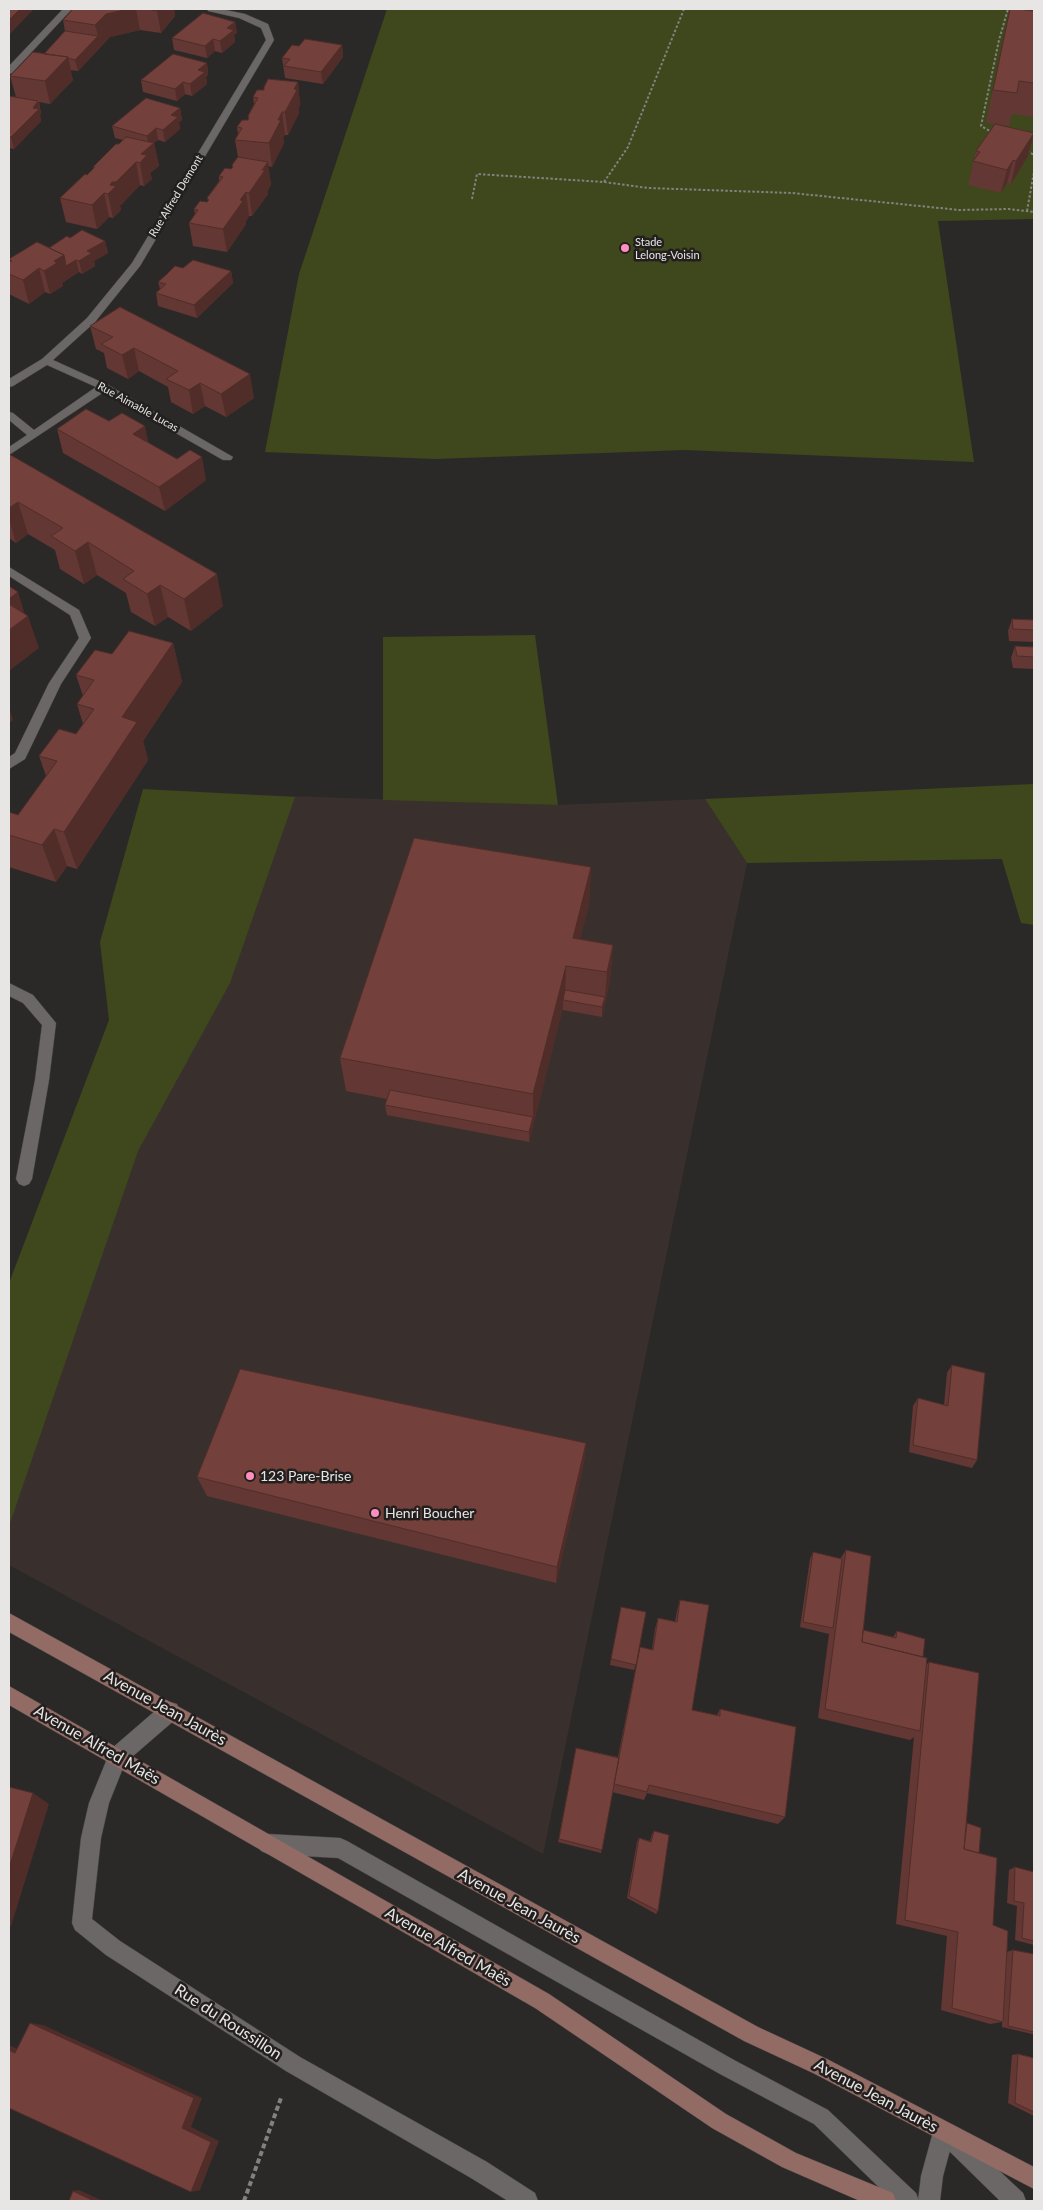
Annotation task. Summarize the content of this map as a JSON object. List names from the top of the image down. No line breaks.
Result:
{"streets":{"main road":["Avenue Jean Jaurès","Avenue Alfred Maës"],"street":["Rue Alfred Demont","Rue Aimable Lucas","Rue du Roussillon"]},"crossings":[["Rue Alfred Demont","Rue Aimable Lucas"],["Avenue Alfred Maës","Rue du Roussillon"]],"places":["Stade Lelong-Voisin","123 Pare-Brise","Henri Boucher"]}
